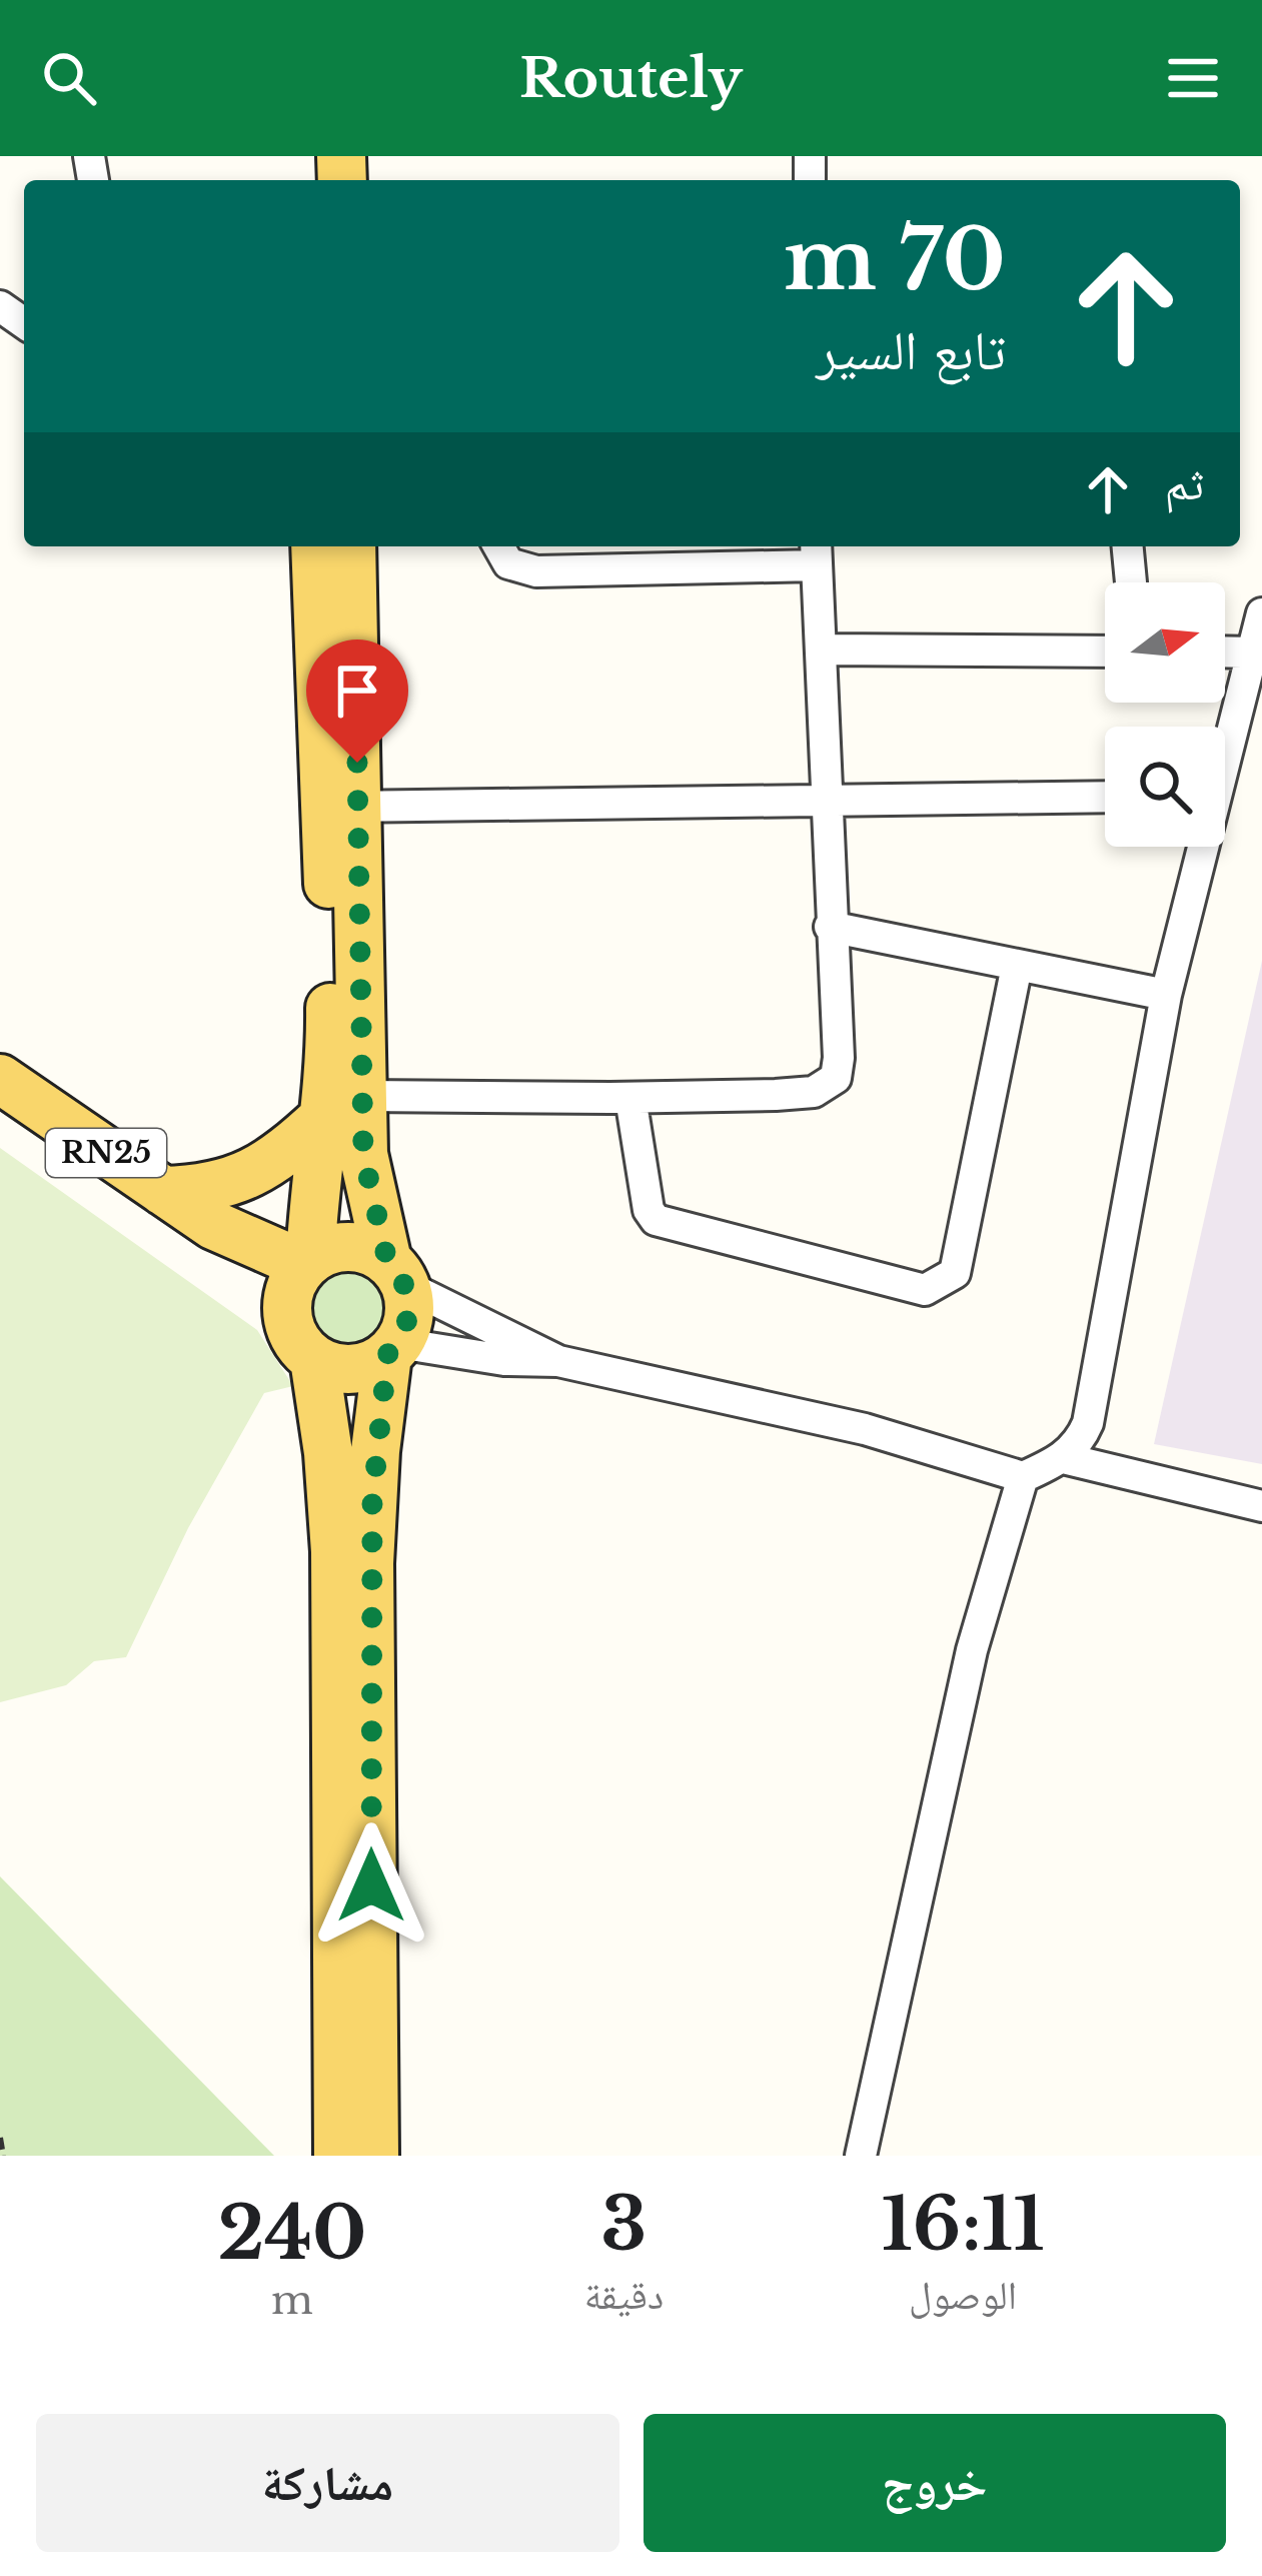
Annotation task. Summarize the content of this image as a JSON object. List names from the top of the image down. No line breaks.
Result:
{"streets":{"main road":["RN25"]},"north":"right","page":{"header":"Routely","turn":["70 m","تابع السير"],"then":"ثم","eta":["16:11","الوصول","3","دقيقة","240","m"],"buttons":["خروج","مشاركة"]}}
